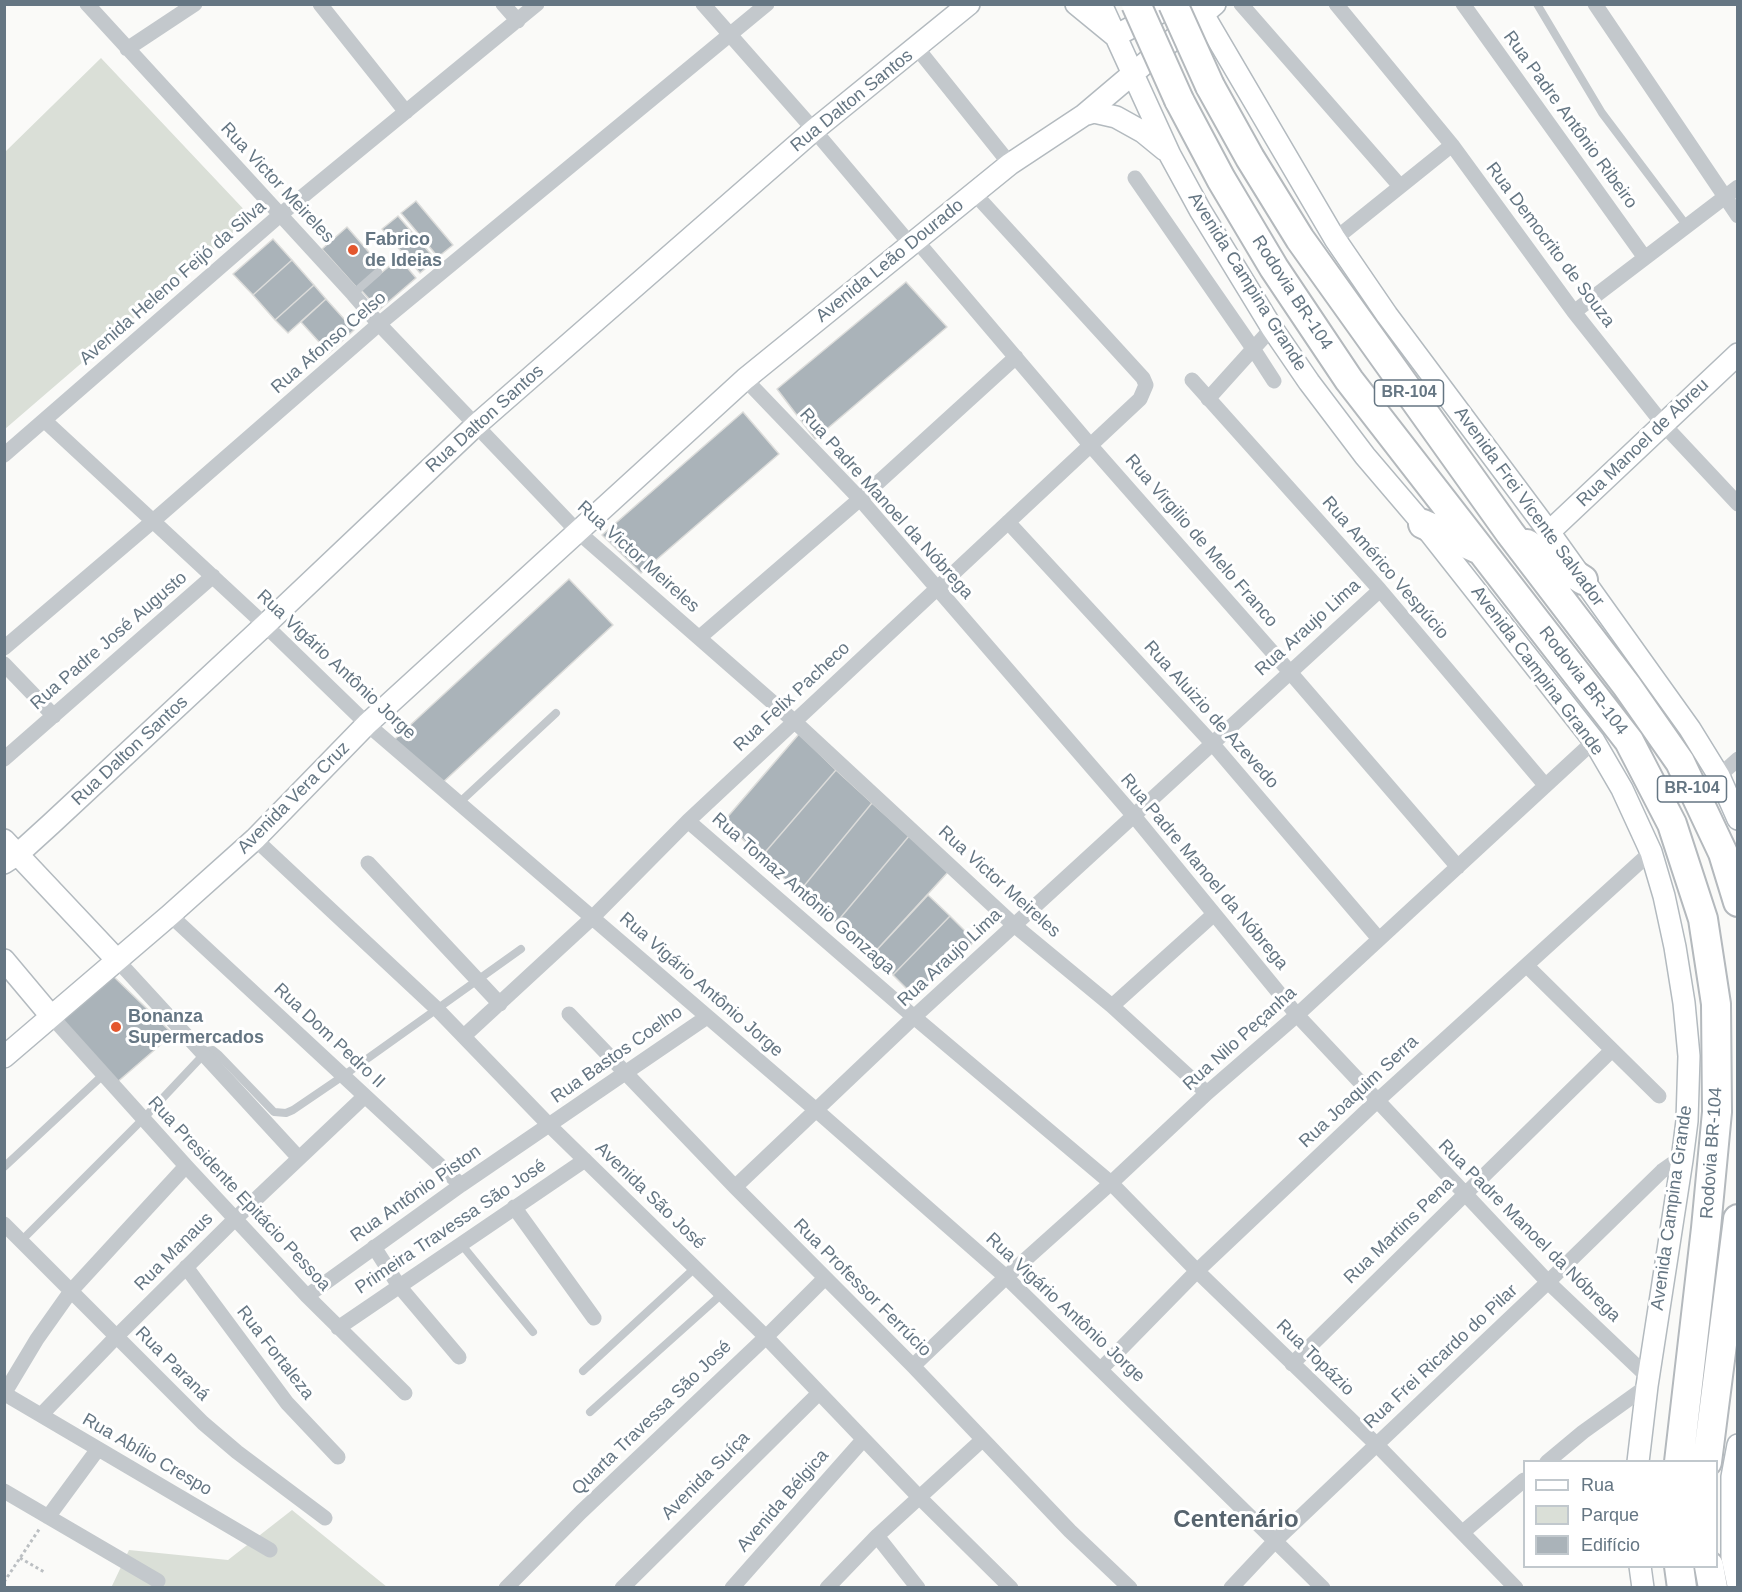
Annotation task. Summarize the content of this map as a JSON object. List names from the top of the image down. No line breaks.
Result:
{"streets":{"highway":["Rodovia BR-104","BR-104"],"main road":["Rua Dalton Santos","Avenida Leão Dourado","Avenida Campina Grande","Rua Manoel de Abreu","Avenida Frei Vicente Salvador","Avenida Vera Cruz"],"street":["Rua Padre Antônio Ribeiro","Rua Victor Meireles","Rua Democrito de Souza","Avenida Heleno Feijó da Silva","Rua Afonso Celso","Rua Padre Manoel da Nóbrega","Rua Virgilio de Melo Franco","Rua Américo Vespúcio","Rua Araujo Lima","Rua Padre José Augusto","Rua Vigário Antônio Jorge","Rua Felix Pacheco","Rua Aluizio de Azevedo","Rua Tomaz Antônio Gonzaga","Rua Dom Pedro II","Rua Nilo Peçanha","Rua Bastos Coelho","Rua Joaquim Serra","Rua Presidente Epitácio Pessoa","Rua Antônio Piston","Avenida São José","Primeira Travessa São José","Rua Martins Pena","Rua Manaus","Rua Professor Ferrúcio","Rua Fortaleza","Rua Frei Ricardo do Pilar","Rua Topázio","Rua Paraná","Quarta Travessa São José","Rua Abílio Crespo","Avenida Suíça","Avenida Bélgica"]},"crossings":[["Rua Dalton Santos","Rua Victor Meireles"],["Rua Dalton Santos","Rua Virgilio de Melo Franco"],["Rua Dalton Santos","Rua Vigário Antônio Jorge"],["Rua Victor Meireles","Avenida Leão Dourado"],["Rua Victor Meireles","Avenida Heleno Feijó da Silva"],["Rua Victor Meireles","Rua Afonso Celso"],["Rua Victor Meireles","Rua Araujo Lima"],["Rua Victor Meireles","Rua Felix Pacheco"],["Rua Victor Meireles","Avenida Vera Cruz"],["Rua Victor Meireles","Rua Nilo Peçanha"],["Rua Democrito de Souza","Rua Manoel de Abreu"],["Avenida Leão Dourado","Avenida Campina Grande"],["Avenida Leão Dourado","Rua Padre Manoel da Nóbrega"],["Avenida Leão Dourado","Avenida Frei Vicente Salvador"],["Avenida Leão Dourado","Rua Virgilio de Melo Franco"],["Avenida Leão Dourado","Rua Felix Pacheco"],["Avenida Leão Dourado","Avenida Vera Cruz"],["Avenida Campina Grande","Rua Padre Manoel da Nóbrega"],["Avenida Campina Grande","Rua Nilo Peçanha"],["Avenida Campina Grande","Rua Joaquim Serra"],["Avenida Campina Grande","Rua Frei Ricardo do Pilar"],["Avenida Heleno Feijó da Silva","Rua Vigário Antônio Jorge"],["Rua Afonso Celso","Rua Virgilio de Melo Franco"],["Rua Afonso Celso","Rua Vigário Antônio Jorge"],["Rua Manoel de Abreu","Avenida Frei Vicente Salvador"],["Rua Padre Manoel da Nóbrega","Rua Araujo Lima"],["Rua Padre Manoel da Nóbrega","Rua Felix Pacheco"],["Rua Padre Manoel da Nóbrega","Rua Nilo Peçanha"],["Rua Padre Manoel da Nóbrega","Rua Joaquim Serra"],["Rua Padre Manoel da Nóbrega","Rua Martins Pena"],["Rua Padre Manoel da Nóbrega","Rua Frei Ricardo do Pilar"],["Rua Virgilio de Melo Franco","Rua Araujo Lima"],["Rua Virgilio de Melo Franco","Rua Felix Pacheco"],["Rua Virgilio de Melo Franco","Rua Nilo Peçanha"],["Rua Américo Vespúcio","Rua Araujo Lima"],["Rua Américo Vespúcio","Rua Nilo Peçanha"],["Rua Araujo Lima","Rua Vigário Antônio Jorge"],["Rua Araujo Lima","Rua Aluizio de Azevedo"],["Rua Araujo Lima","Rua Tomaz Antônio Gonzaga"],["Rua Araujo Lima","Rua Professor Ferrúcio"],["Rua Padre José Augusto","Rua Vigário Antônio Jorge"],["Rua Vigário Antônio Jorge","Rua Felix Pacheco"],["Rua Vigário Antônio Jorge","Avenida Vera Cruz"],["Rua Vigário Antônio Jorge","Rua Nilo Peçanha"],["Rua Vigário Antônio Jorge","Rua Bastos Coelho"],["Rua Vigário Antônio Jorge","Rua Joaquim Serra"],["Rua Vigário Antônio Jorge","Rua Frei Ricardo do Pilar"],["Rua Felix Pacheco","Rua Aluizio de Azevedo"],["Rua Felix Pacheco","Rua Tomaz Antônio Gonzaga"],["Rua Felix Pacheco","Avenida São José"],["Rua Aluizio de Azevedo","Rua Nilo Peçanha"],["Avenida Vera Cruz","Rua Dom Pedro II"],["Avenida Vera Cruz","Rua Presidente Epitácio Pessoa"],["Avenida Vera Cruz","Avenida São José"],["Rua Tomaz Antônio Gonzaga","Rua Nilo Peçanha"],["Rua Tomaz Antônio Gonzaga","Rua Topázio"],["Rua Dom Pedro II","Rua Antônio Piston"],["Rua Dom Pedro II","Rua Manaus"],["Rua Nilo Peçanha","Rua Professor Ferrúcio"],["Rua Nilo Peçanha","Rua Topázio"],["Rua Bastos Coelho","Rua Antônio Piston"],["Rua Bastos Coelho","Avenida São José"],["Rua Bastos Coelho","Rua Professor Ferrúcio"],["Rua Joaquim Serra","Rua Topázio"],["Rua Presidente Epitácio Pessoa","Rua Antônio Piston"],["Rua Presidente Epitácio Pessoa","Primeira Travessa São José"],["Rua Presidente Epitácio Pessoa","Rua Manaus"],["Rua Antônio Piston","Avenida São José"],["Avenida São José","Primeira Travessa São José"],["Avenida São José","Quarta Travessa São José"],["Avenida São José","Avenida Suíça"],["Avenida São José","Avenida Bélgica"],["Rua Martins Pena","Rua Topázio"],["Rua Manaus","Rua Fortaleza"],["Rua Manaus","Rua Paraná"],["Rua Manaus","Rua Abílio Crespo"],["Rua Professor Ferrúcio","Quarta Travessa São José"],["Rua Frei Ricardo do Pilar","Rua Topázio"]],"districts":["Centenário"],"places":["Fabrico de Ideias","Bonanza Supermercados"],"legend":["Rua","Parque","Edifício"]}
